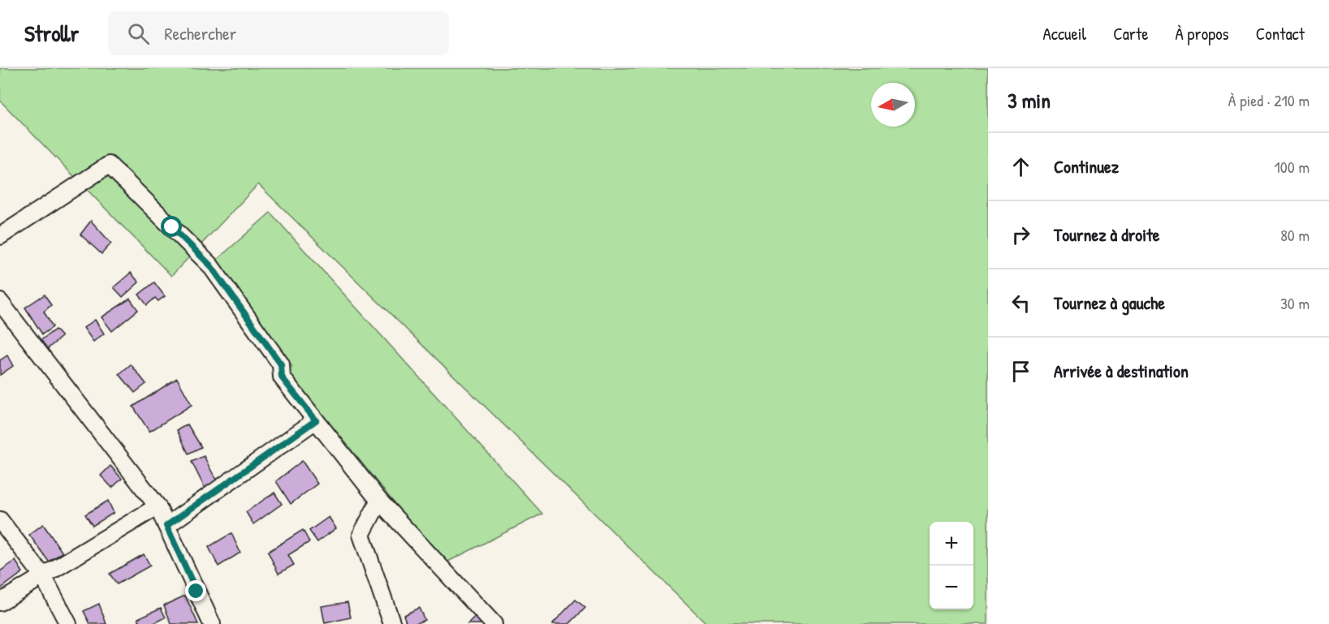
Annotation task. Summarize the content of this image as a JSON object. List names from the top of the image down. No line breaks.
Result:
{"north":"left","page":{"header":"Strollr","search":"Rechercher","nav":["Accueil","Carte","À propos","Contact"],"heading":["3 min","À pied · 210 m"],"list":[["Continuez","100 m"],["Tournez à droite","80 m"],["Tournez à gauche","30 m"],"Arrivée à destination"],"map_buttons":["+","−"]}}
